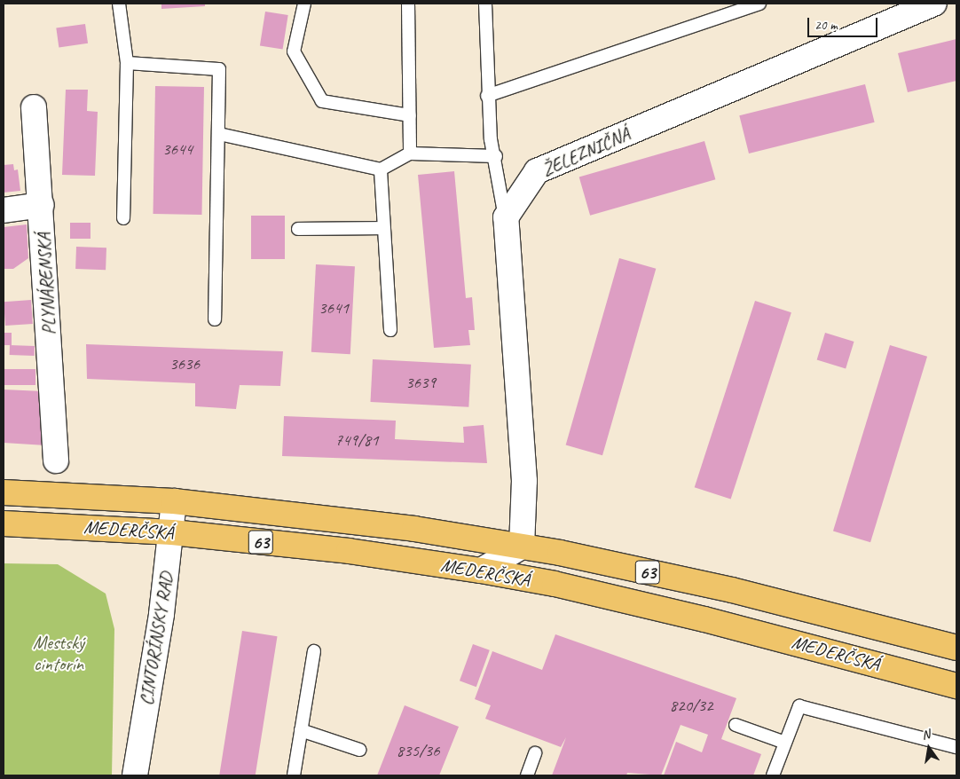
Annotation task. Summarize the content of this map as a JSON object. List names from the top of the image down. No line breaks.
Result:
{"streets":{"main road":["MEDERČSKÁ","63"],"street":["ŽELEZNIČNÁ","PLYNÁRENSKÁ","CINTORÍNSKY RAD"]},"crossings":[["MEDERČSKÁ","CINTORÍNSKY RAD"]],"parks":["Mestský cintorín"],"house_numbers":["3644","3641","3636","3639","749/81","820/32","835/36"],"scale_bar":"20 m","north":"top"}
